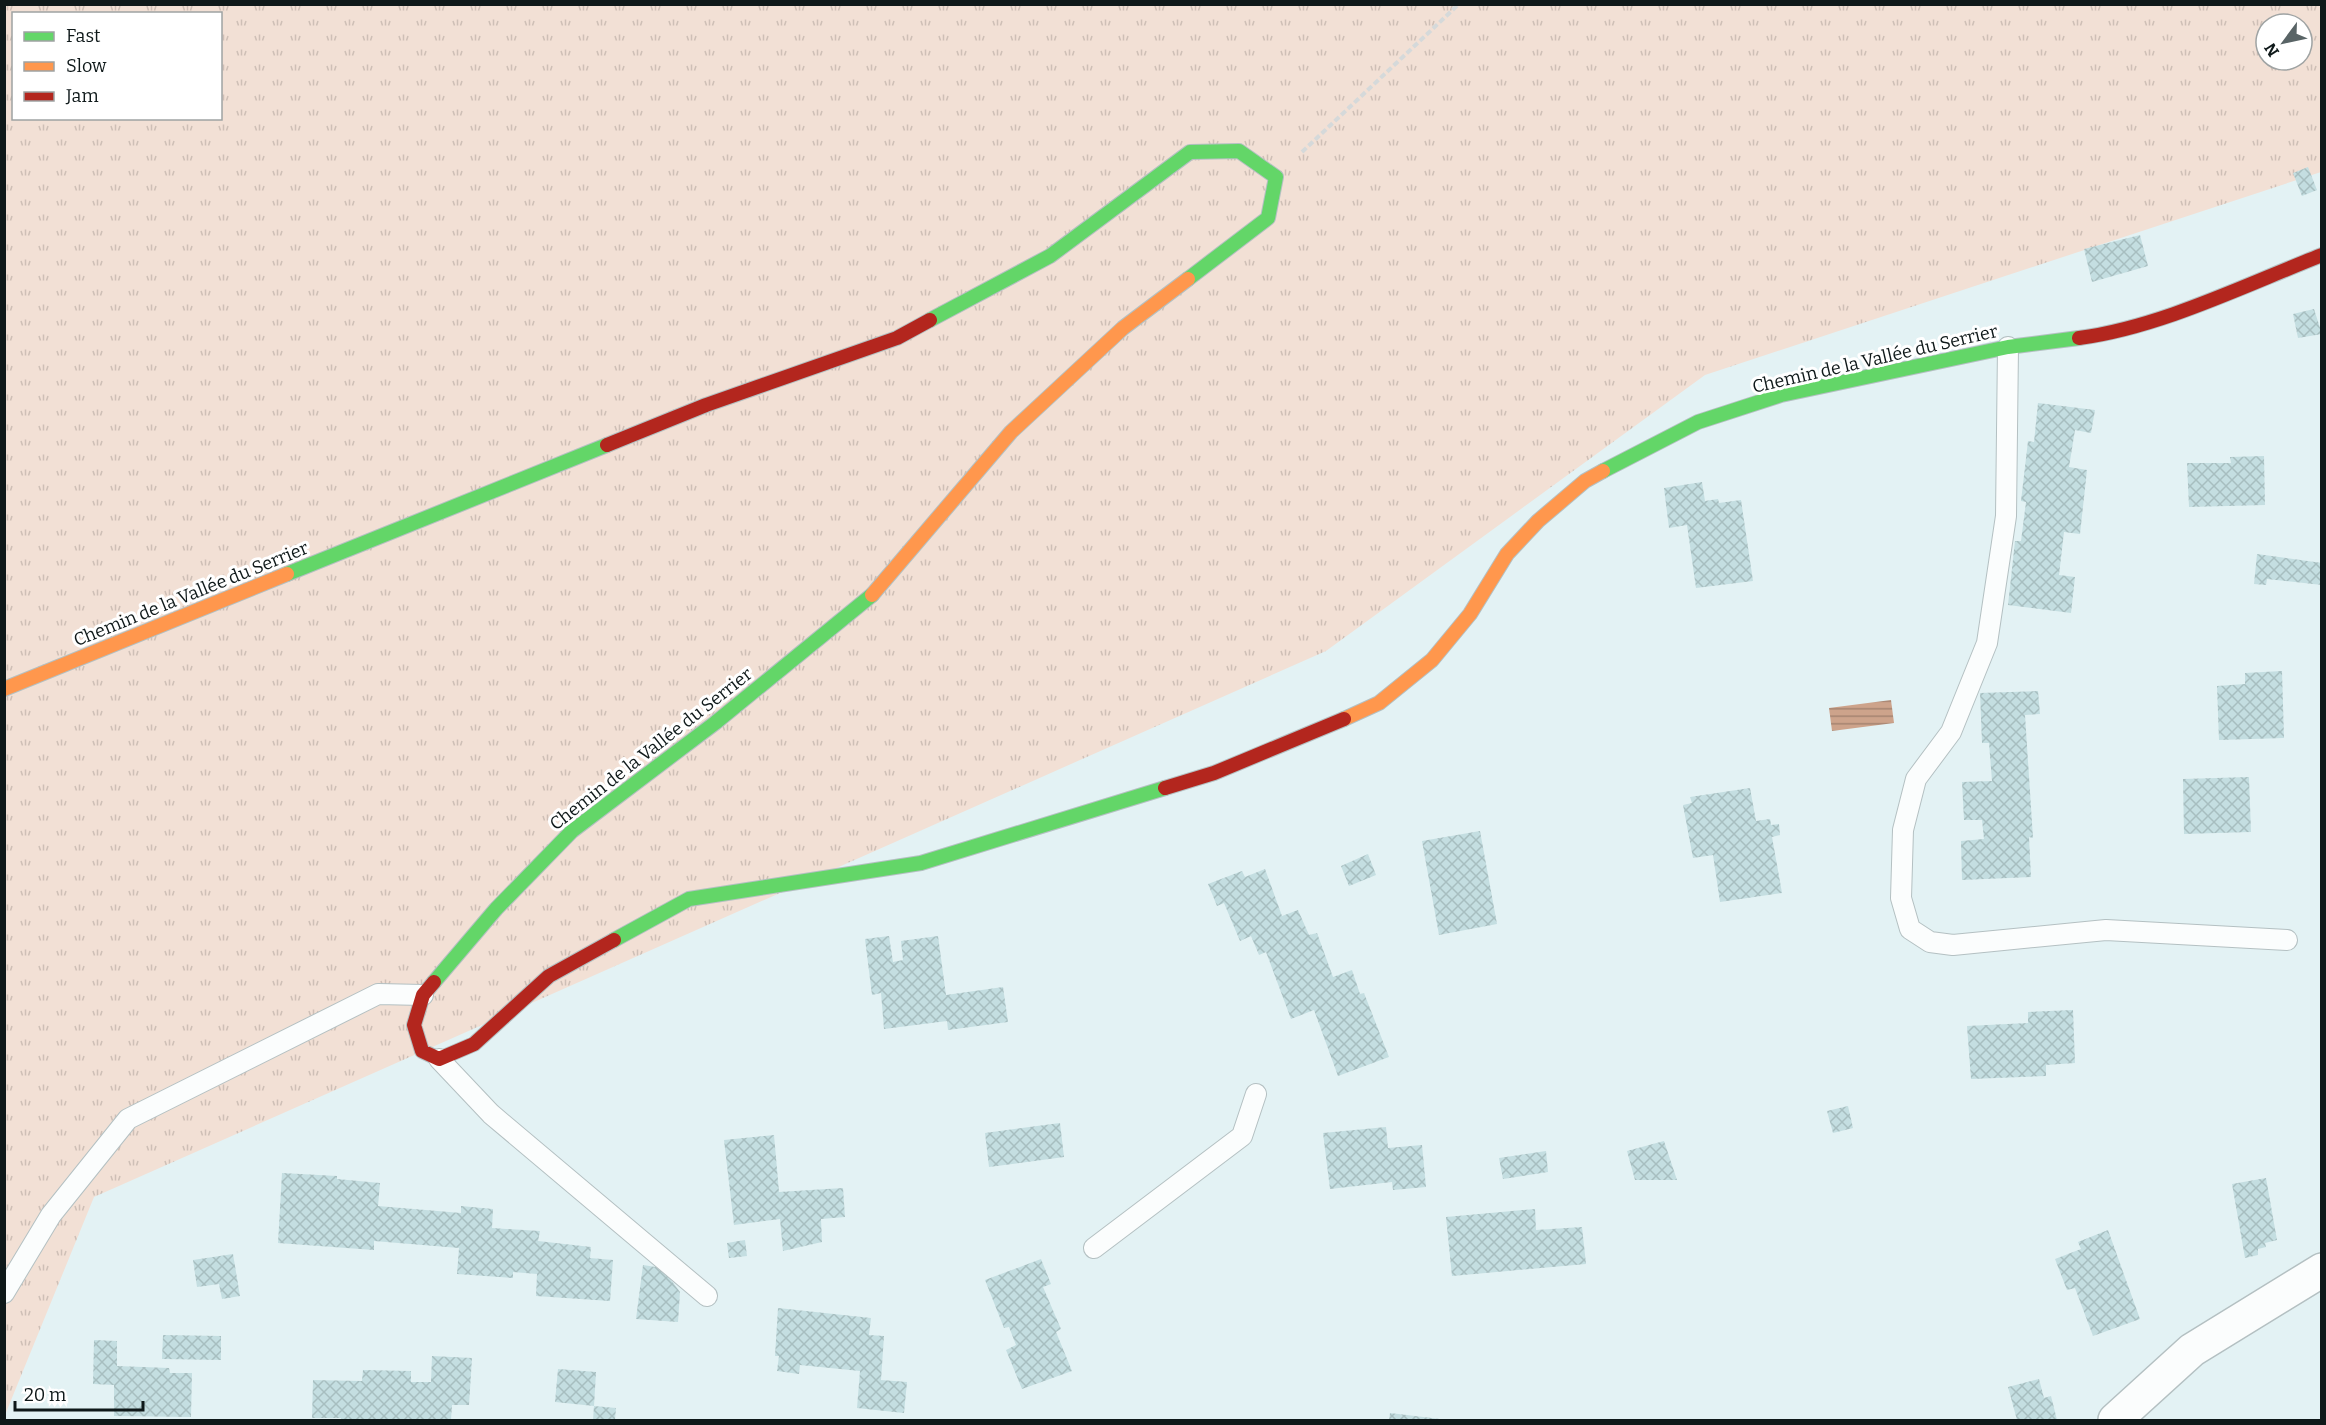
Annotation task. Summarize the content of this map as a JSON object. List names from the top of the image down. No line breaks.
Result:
{"streets":{"street":["Chemin de la Vallée du Serrier"]},"legend":["Fast","Slow","Jam"],"scale_bar":"20 m","north":"bottom left"}
